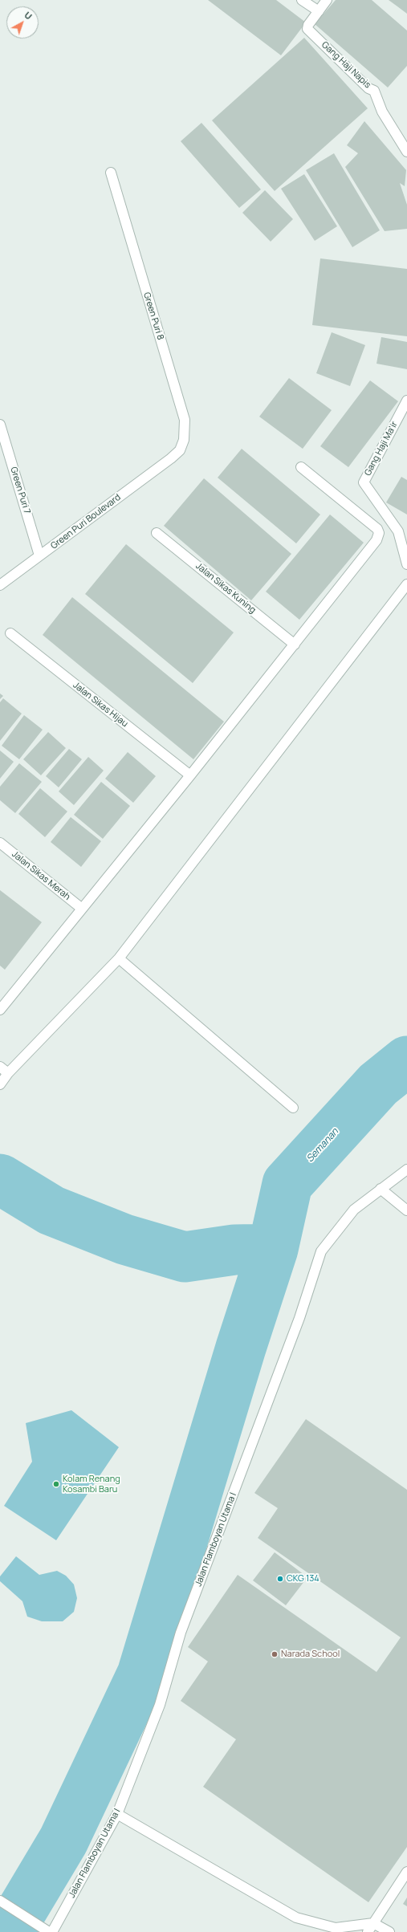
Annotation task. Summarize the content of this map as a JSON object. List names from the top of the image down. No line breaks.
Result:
{"streets":{"street":["Gang Haji Napis","Green Puri 8","Gang Haji Ma'ir","Green Puri 7","Green Puri Boulevard","Jalan Sikas Kuning","Jalan Sikas Hijau","Jalan Sikas Merah","Jalan Flamboyan Utama I"]},"crossings":[["Green Puri 8","Green Puri Boulevard"],["Green Puri 7","Green Puri Boulevard"]],"water":["Semanan"],"places":["Kolam Renang Kosambi Baru","CKG 134","Narada School"],"north":"top right"}
